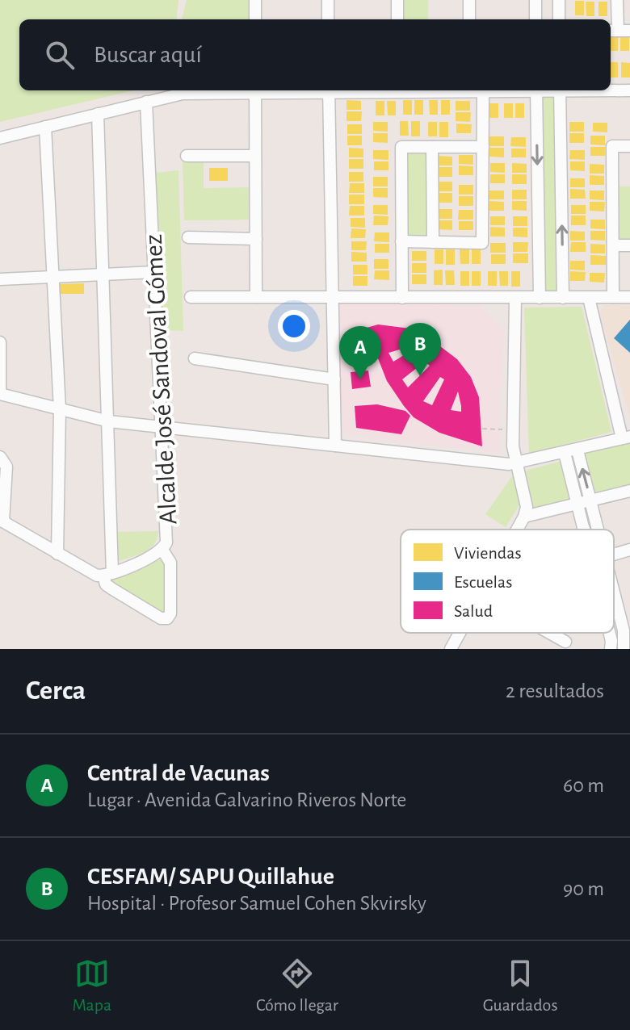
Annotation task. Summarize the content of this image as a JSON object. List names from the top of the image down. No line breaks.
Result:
{"streets":{"street":["Alcalde José Sandoval Gómez"]},"legend":["Viviendas","Escuelas","Salud"],"page":{"search":"Buscar aquí","pins":["B","A"],"heading":["Cerca","2 resultados"],"list":[{"mark":"A","name":"Central de Vacunas","note":"Lugar · Avenida Galvarino Riveros Norte","value":"60 m"},{"mark":"B","name":"CESFAM/ SAPU Quillahue","note":"Hospital · Profesor Samuel Cohen Skvirsky","value":"90 m"}],"nav":["Mapa","Cómo llegar","Guardados"]}}
